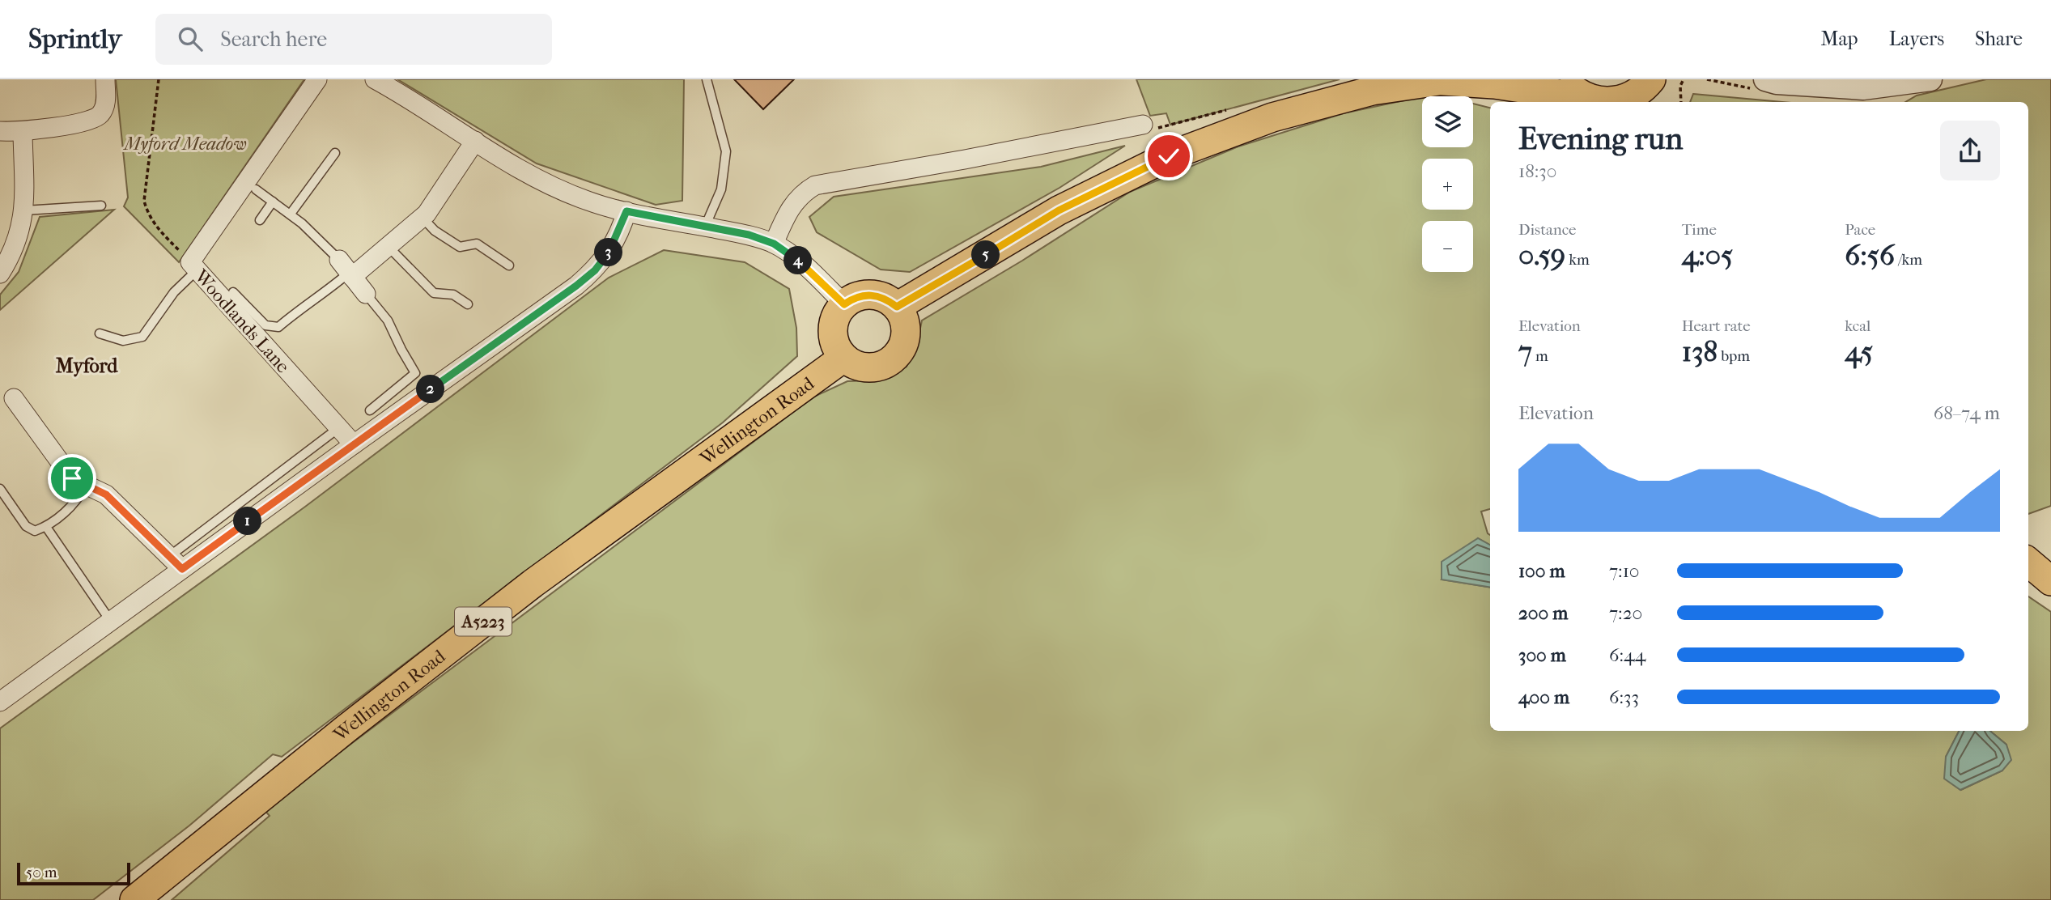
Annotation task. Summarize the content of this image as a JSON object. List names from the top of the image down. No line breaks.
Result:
{"streets":{"main road":["Wellington Road","A5223"],"street":["Woodlands Lane"]},"districts":["Myford"],"parks":["Myford Meadow"],"scale_bar":"50 m","page":{"header":"Sprintly","search":"Search here","nav":["Map","Layers","Share"],"map_buttons":["+","−"],"heading":["Evening run","18:30"],"stats":[["Distance","0.59 km"],["Time","4:05"],["Pace","6:56 /km"],["Elevation","7 m"],["Heart rate","138 bpm"],["kcal","45"]],"pins":["3","5","4","2","1"],"chart":["Elevation","68–74 m"],"list":[{"name":"100 m","note":"7:10"},{"name":"200 m","note":"7:20"},{"name":"300 m","note":"6:44"},{"name":"400 m","note":"6:33"}],"scale":"50 m"}}
